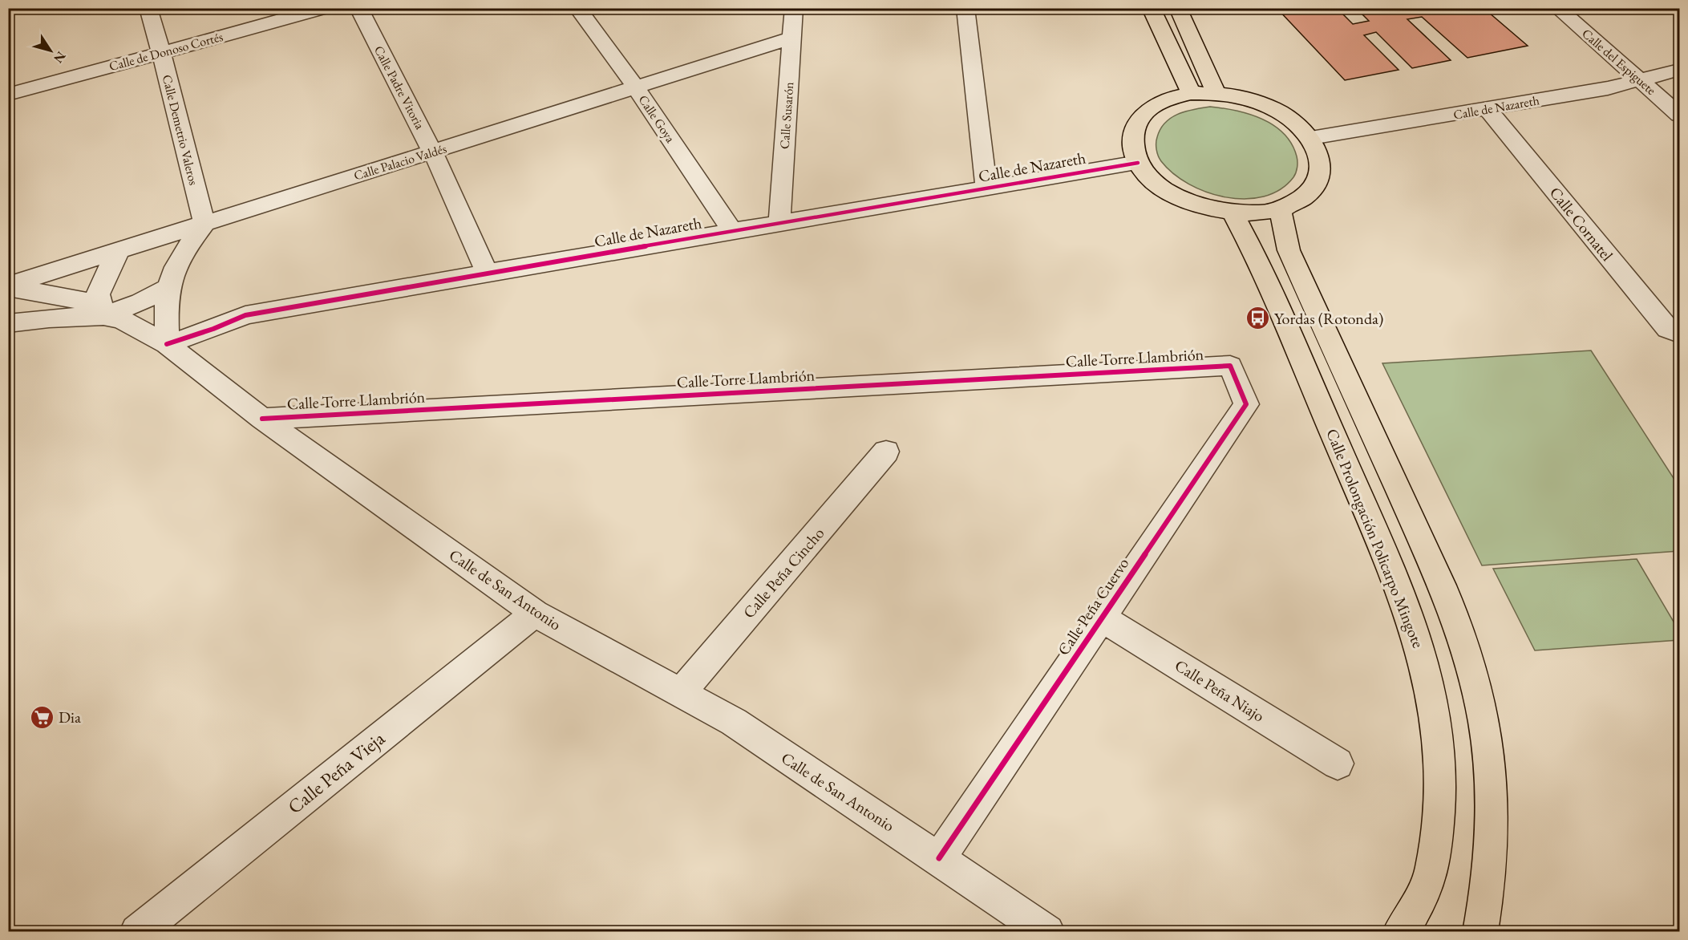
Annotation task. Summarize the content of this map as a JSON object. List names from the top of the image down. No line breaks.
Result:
{"streets":{"main road":["Calle Prolongación Policarpo Mingote"],"street":["Calle de Donoso Cortés","Calle del Espiguete","Calle Padre Vitoria","Calle de Nazareth","Calle Susarón","Calle Goya","Calle Demetrio Valeros","Calle Palacio Valdés","Calle Cornatel","Calle Torre Llambrión","Calle Peña Cincho","Calle de San Antonio","Calle Peña Cuervo","Calle Peña Niajo","Calle Peña Vieja"]},"crossings":[["Calle de Donoso Cortés","Calle Demetrio Valeros"],["Calle del Espiguete","Calle de Nazareth"],["Calle Padre Vitoria","Calle de Nazareth"],["Calle Padre Vitoria","Calle Palacio Valdés"],["Calle de Nazareth","Calle Susarón"],["Calle de Nazareth","Calle Goya"],["Calle de Nazareth","Calle Cornatel"],["Calle de Nazareth","Calle Prolongación Policarpo Mingote"],["Calle de Nazareth","Calle de San Antonio"],["Calle Susarón","Calle Palacio Valdés"],["Calle Goya","Calle Palacio Valdés"],["Calle Demetrio Valeros","Calle Palacio Valdés"],["Calle Torre Llambrión","Calle de San Antonio"],["Calle Torre Llambrión","Calle Peña Cuervo"],["Calle Peña Cincho","Calle de San Antonio"],["Calle de San Antonio","Calle Peña Cuervo"],["Calle de San Antonio","Calle Peña Vieja"],["Calle Peña Cuervo","Calle Peña Niajo"]],"places":{"bus stop":["Yordas (Rotonda)"],"supermarket":["Dia"]},"north":"bottom right"}
